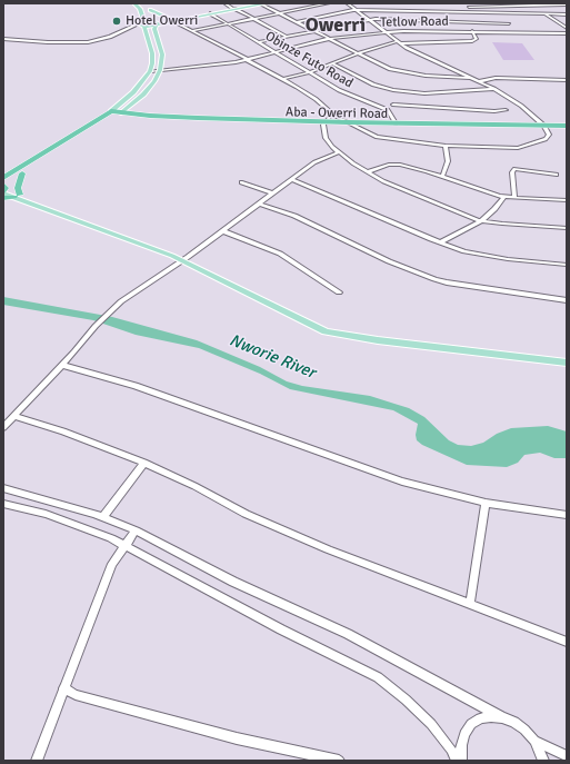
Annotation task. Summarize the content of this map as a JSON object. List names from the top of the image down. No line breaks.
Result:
{"streets":{"highway":["Aba - Owerri Road"],"street":["Tetlow Road","Obinze Futo Road"]},"crossings":[["Tetlow Road","Obinze Futo Road"]],"districts":["Owerri"],"water":["Nworie River"],"places":["Hotel Owerri"]}
